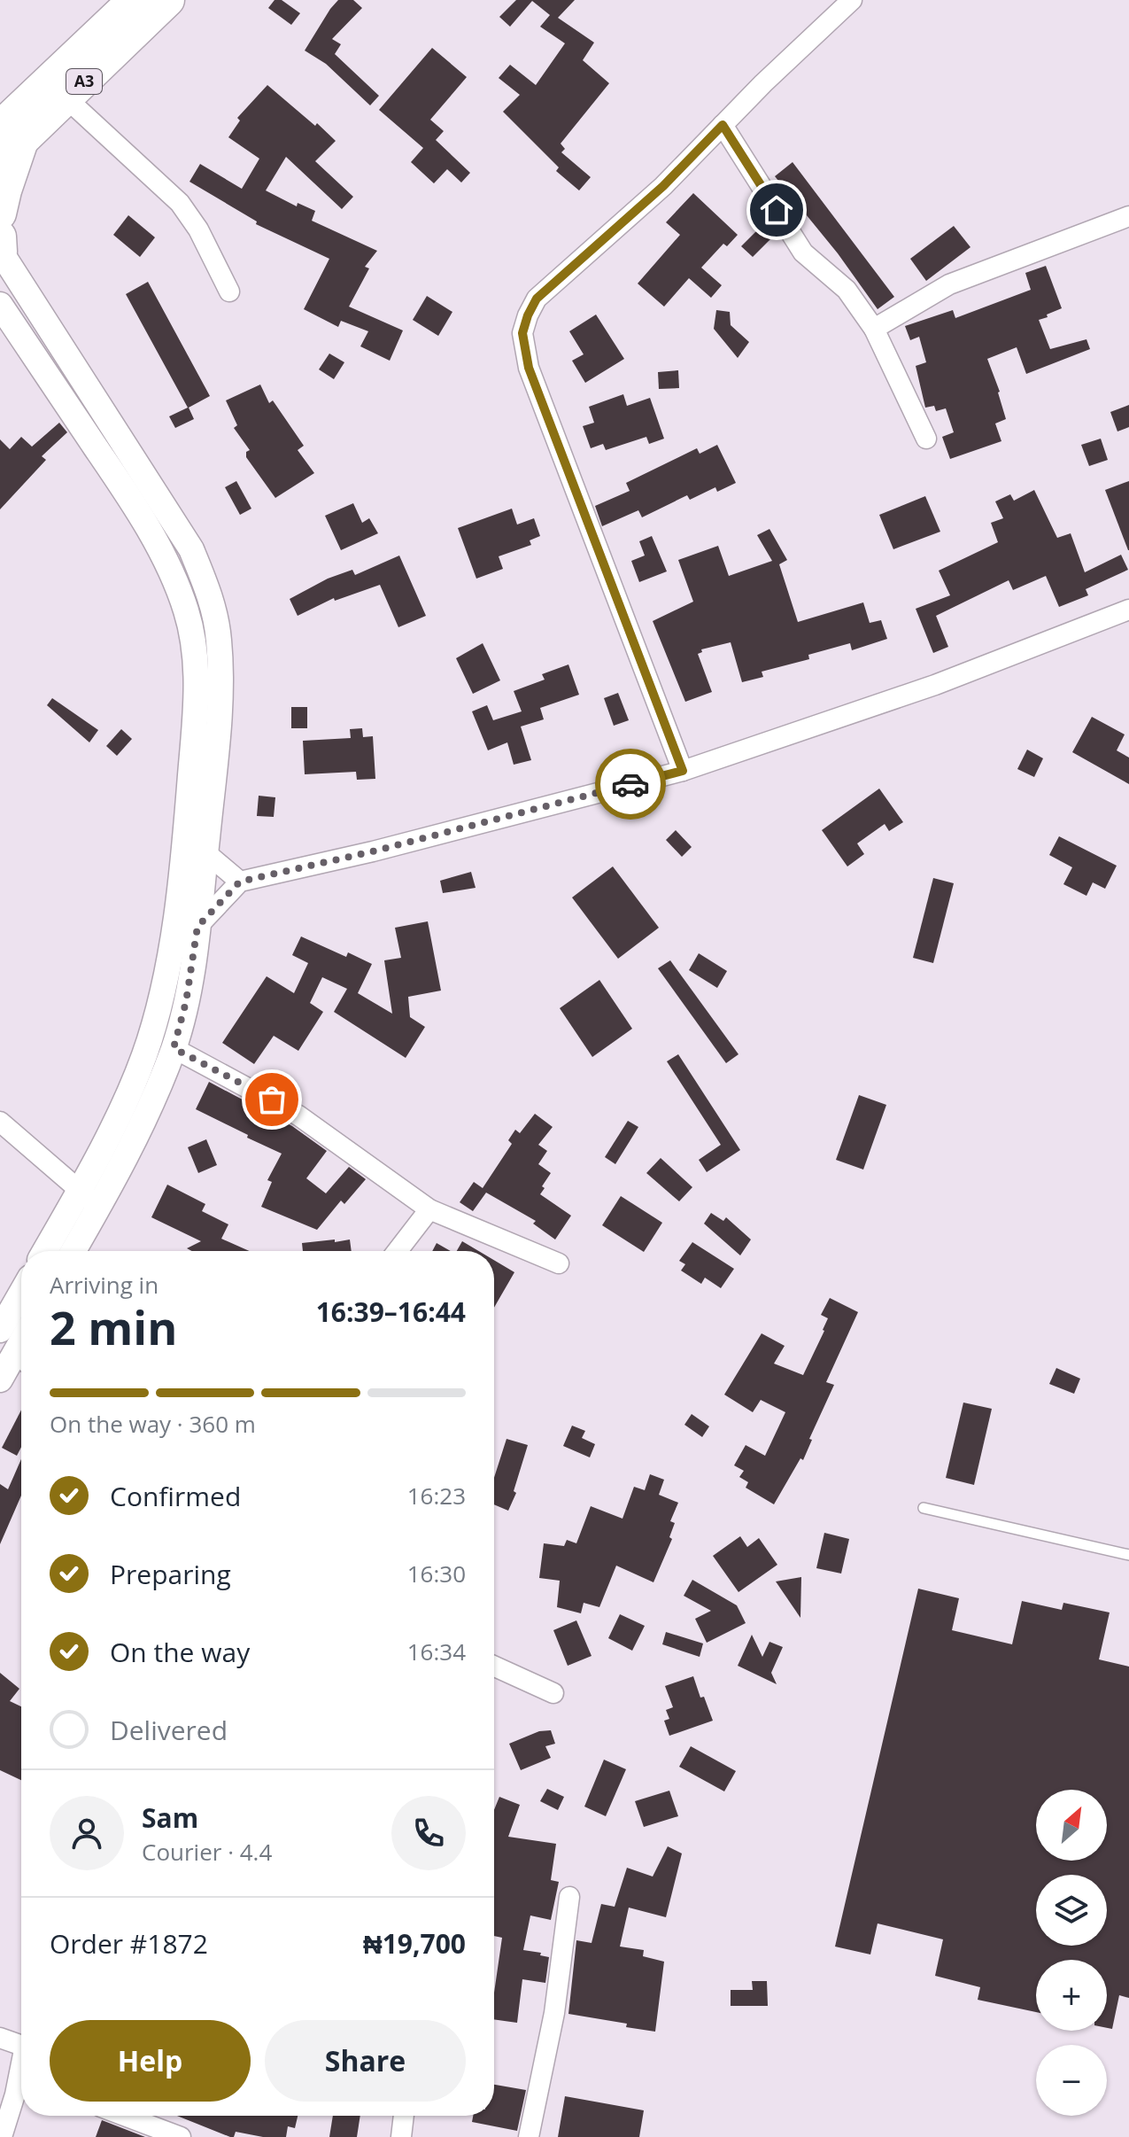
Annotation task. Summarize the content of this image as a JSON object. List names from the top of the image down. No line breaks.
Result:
{"streets":{"highway":["A3"]},"north":"top right","page":{"heading":["2 min","Arriving in","16:39–16:44"],"panel":["Sam","Courier · 4.4","Order #1872","₦19,700"],"bar":"On the way · 360 m","list":[["Confirmed","16:23"],["Preparing","16:30"],["On the way","16:34"],"Delivered"],"map_buttons":["+","−"],"buttons":["Help","Share"]}}
